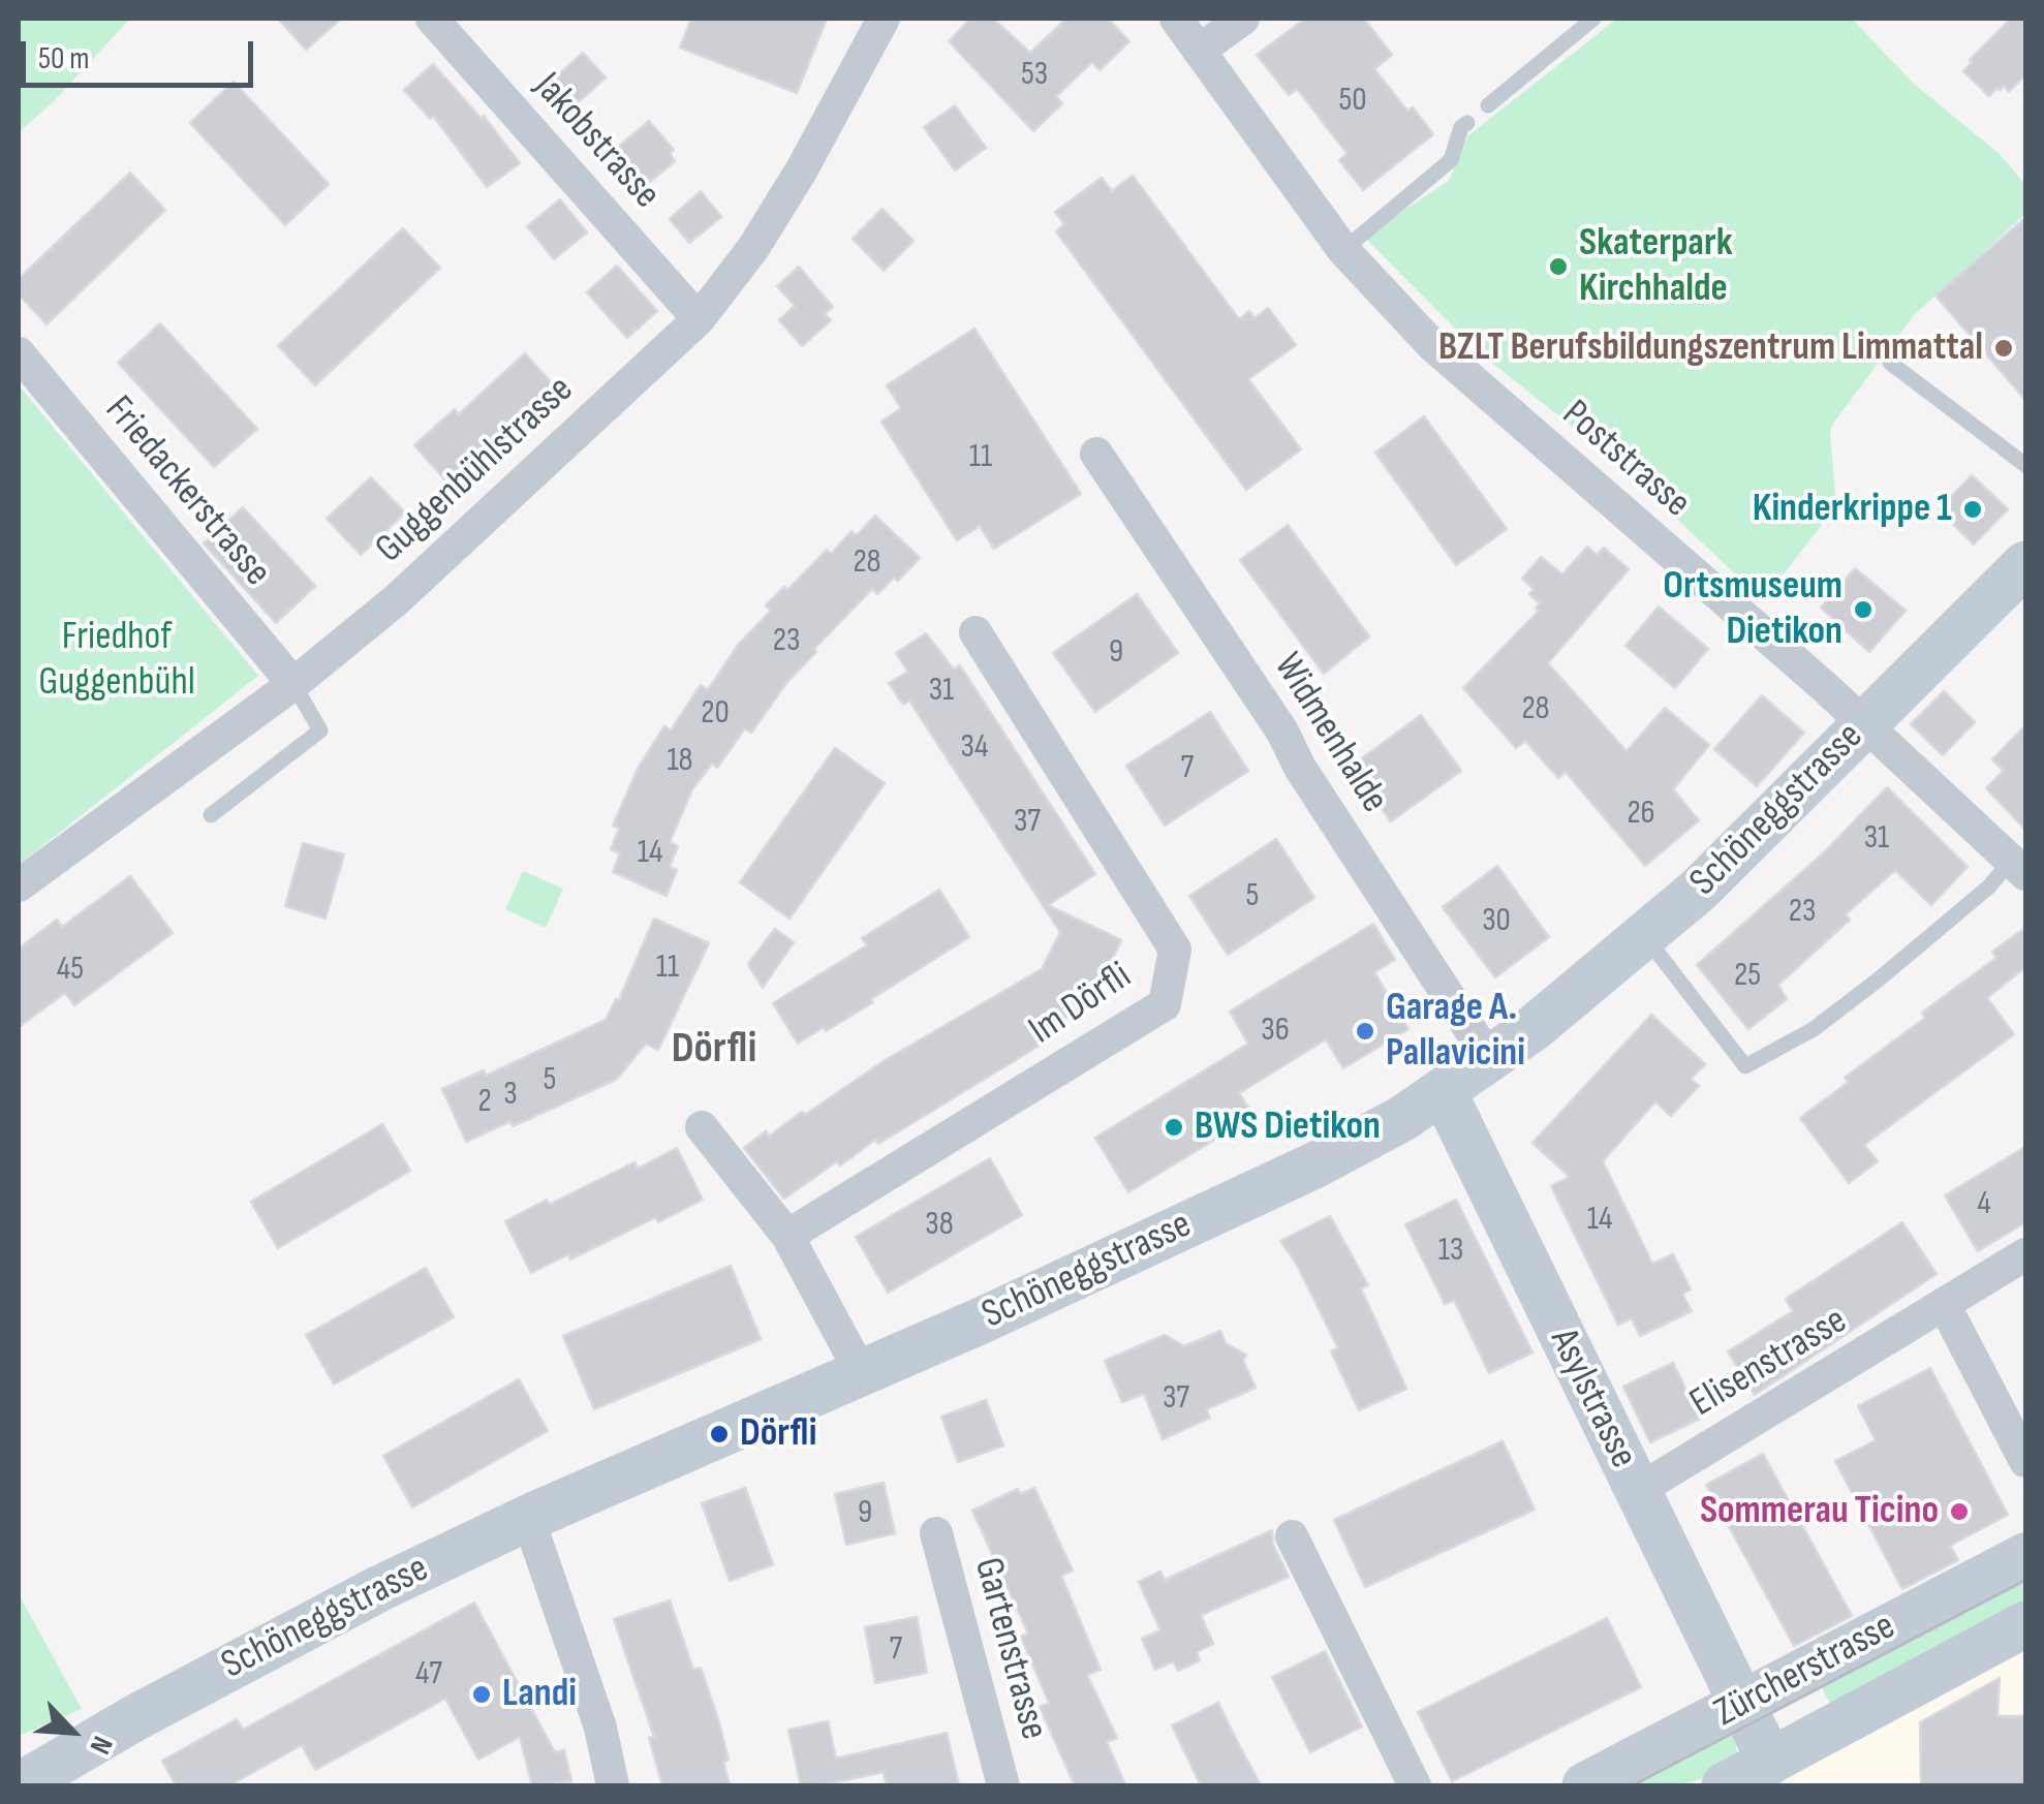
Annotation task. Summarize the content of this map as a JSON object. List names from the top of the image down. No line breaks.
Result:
{"streets":{"street":["Jakobstrasse","Poststrasse","Guggenbühlstrasse","Friedackerstrasse","Widmenhalde","Schöneggstrasse","Im Dörfli","Elisenstrasse","Asylstrasse","Gartenstrasse","Zürcherstrasse"]},"crossings":[["Jakobstrasse","Guggenbühlstrasse"],["Poststrasse","Schöneggstrasse"],["Guggenbühlstrasse","Friedackerstrasse"],["Widmenhalde","Schöneggstrasse"],["Schöneggstrasse","Asylstrasse"],["Elisenstrasse","Asylstrasse"],["Asylstrasse","Zürcherstrasse"]],"districts":["Dörfli"],"parks":["Friedhof Guggenbühl"],"places":["Skaterpark Kirchhalde","BZLT Berufsbildungszentrum Limmattal","Kinderkrippe 1","Ortsmuseum Dietikon","Garage A. Pallavicini","BWS Dietikon","Dörfli","Sommerau Ticino","Landi"],"house_numbers":["53","50","11","28","23","9","31","28","20","34","18","7","26","37","31","14","5","23","30","11","45","25","36","5","3","2","4","14","38","13","37","9","7","47"],"scale_bar":"50 m","north":"bottom right"}
